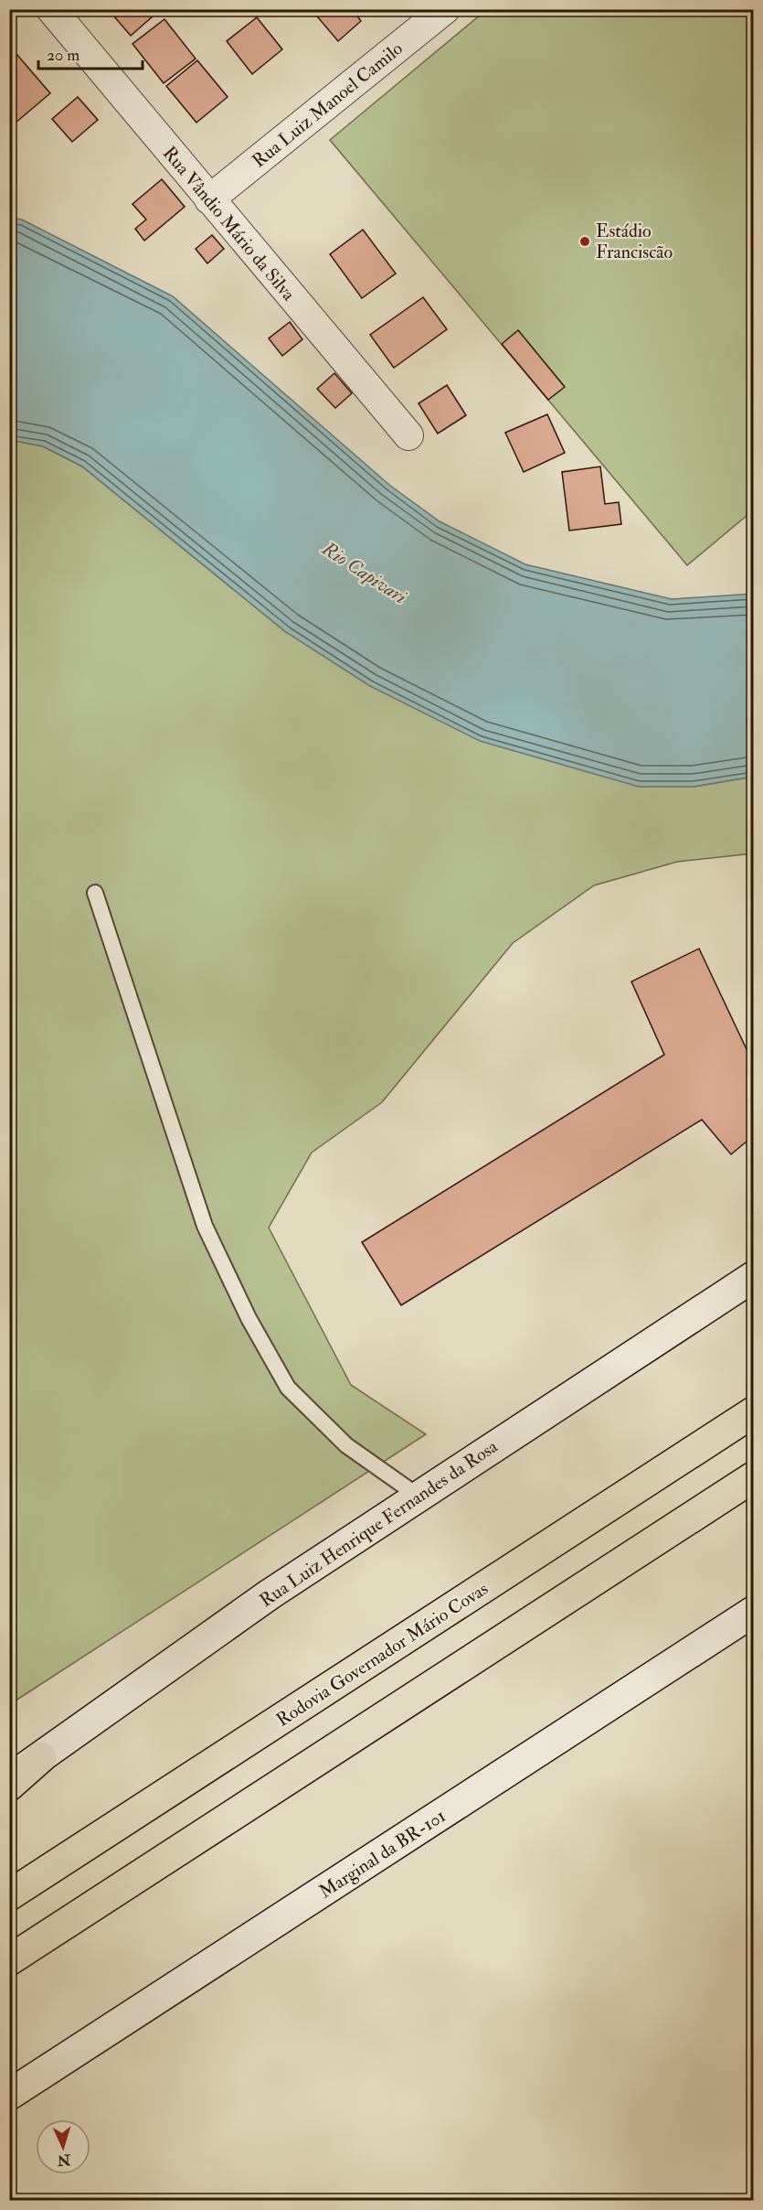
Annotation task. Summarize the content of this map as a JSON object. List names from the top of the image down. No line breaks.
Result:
{"streets":{"highway":["Rodovia Governador Mário Covas"],"main road":["Rua Luiz Henrique Fernandes da Rosa","Marginal da BR-101"],"street":["Rua Luiz Manoel Camilo","Rua Vândio Mário da Silva"]},"crossings":[["Rua Luiz Manoel Camilo","Rua Vândio Mário da Silva"]],"water":["Rio Capivari"],"places":["Estádio Franciscão"],"scale_bar":"20 m","north":"bottom"}
